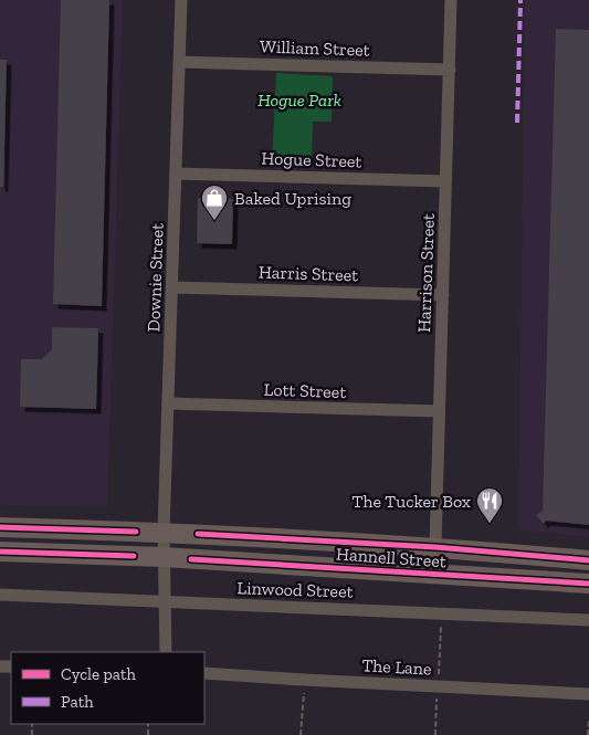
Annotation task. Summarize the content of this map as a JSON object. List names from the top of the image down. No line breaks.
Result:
{"streets":{"highway":["Hannell Street"],"street":["William Street","Hogue Street","Harris Street","Harrison Street","Downie Street","Lott Street","Linwood Street","The Lane"]},"crossings":[["William Street","Harrison Street"],["William Street","Downie Street"],["Hogue Street","Harrison Street"],["Hogue Street","Downie Street"],["Harris Street","Harrison Street"],["Harris Street","Downie Street"],["Harrison Street","Lott Street"],["Harrison Street","Hannell Street"],["Downie Street","Lott Street"],["Downie Street","Hannell Street"],["Downie Street","Linwood Street"]],"parks":["Hogue Park"],"places":{"shop":["Baked Uprising"],"restaurant":["The Tucker Box"]},"legend":["Cycle path","Path"]}
